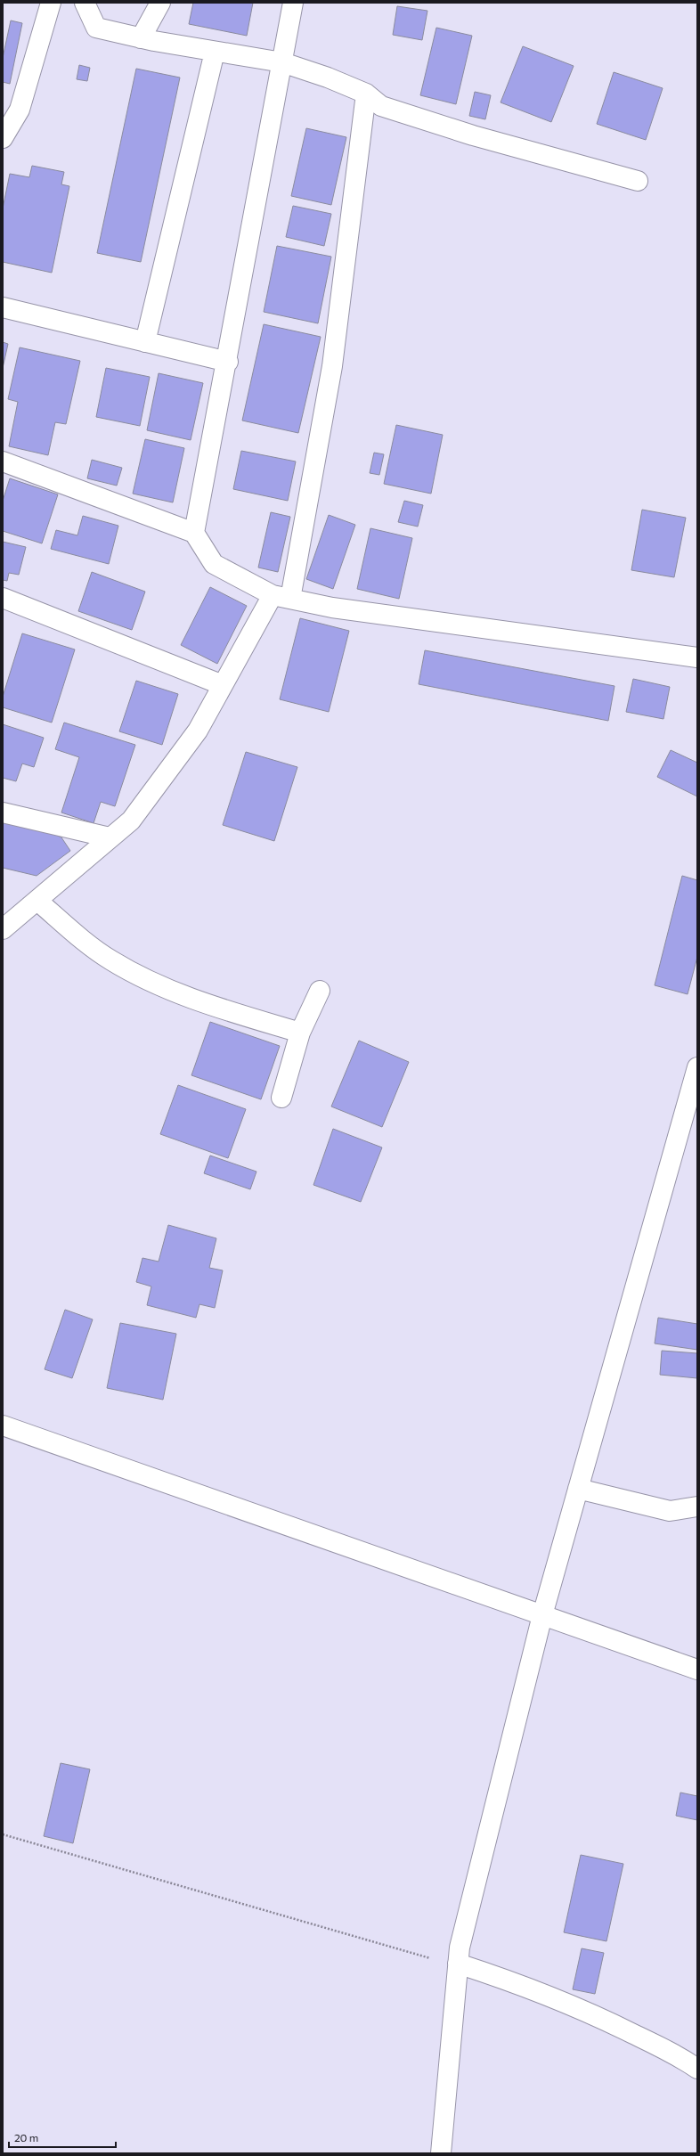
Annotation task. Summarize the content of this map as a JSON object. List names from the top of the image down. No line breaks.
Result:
{"scale_bar":"20 m"}
